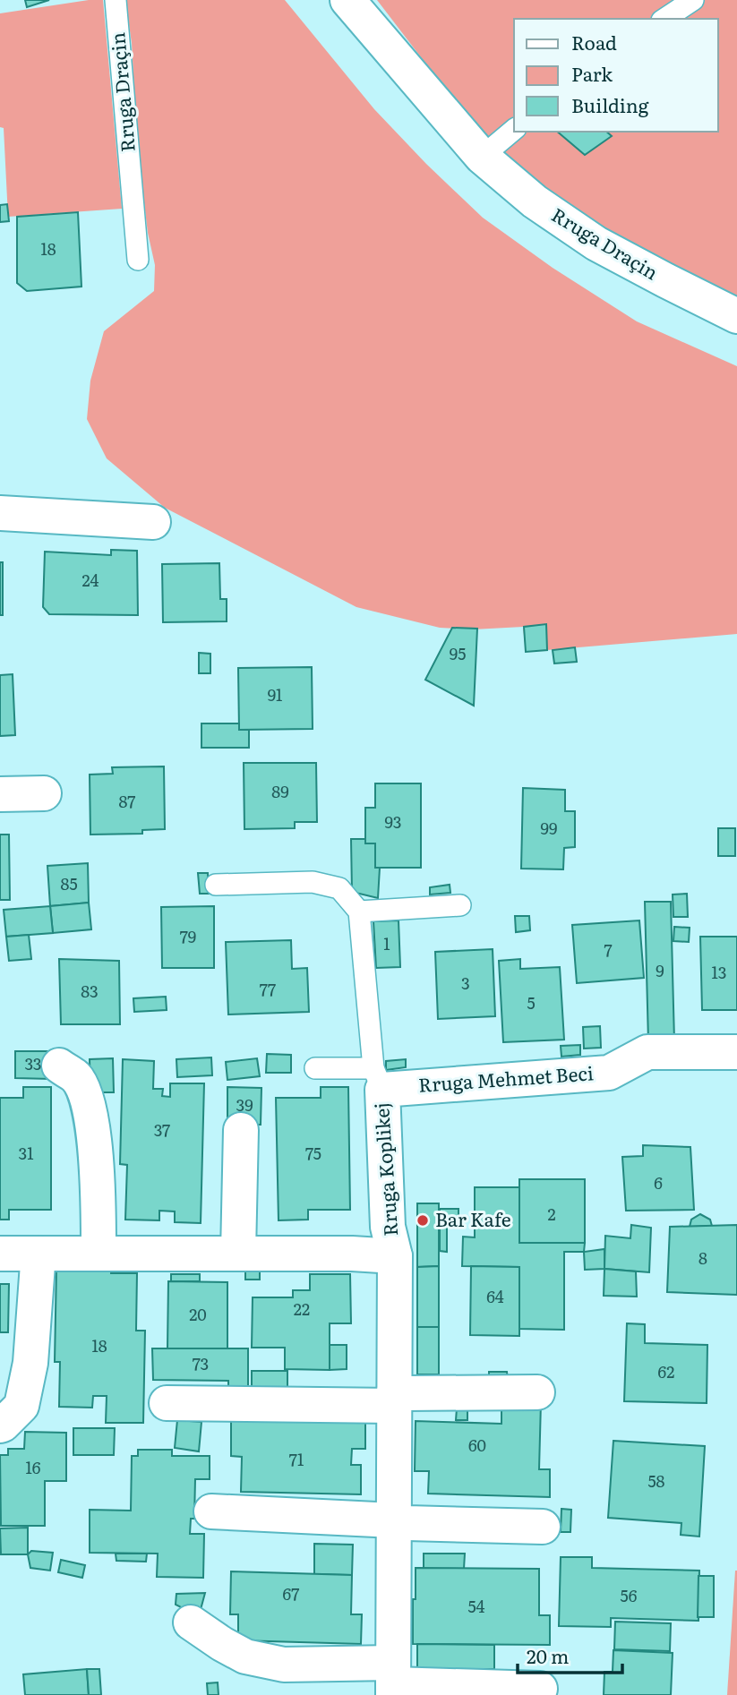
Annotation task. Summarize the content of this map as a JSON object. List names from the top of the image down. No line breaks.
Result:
{"streets":{"street":["Rruga Draçin","Rruga Mehmet Beci","Rruga Koplikej"]},"crossings":[["Rruga Mehmet Beci","Rruga Koplikej"]],"places":["Bar Kafe"],"house_numbers":["18","24","95","91","89","87","93","99","85","79","1","7","9","13","3","77","83","5","33","39","37","31","75","6","2","8","64","22","20","18","73","62","60","71","16","58","67","56","54"],"legend":["Road","Park","Building"],"scale_bar":"20 m"}
